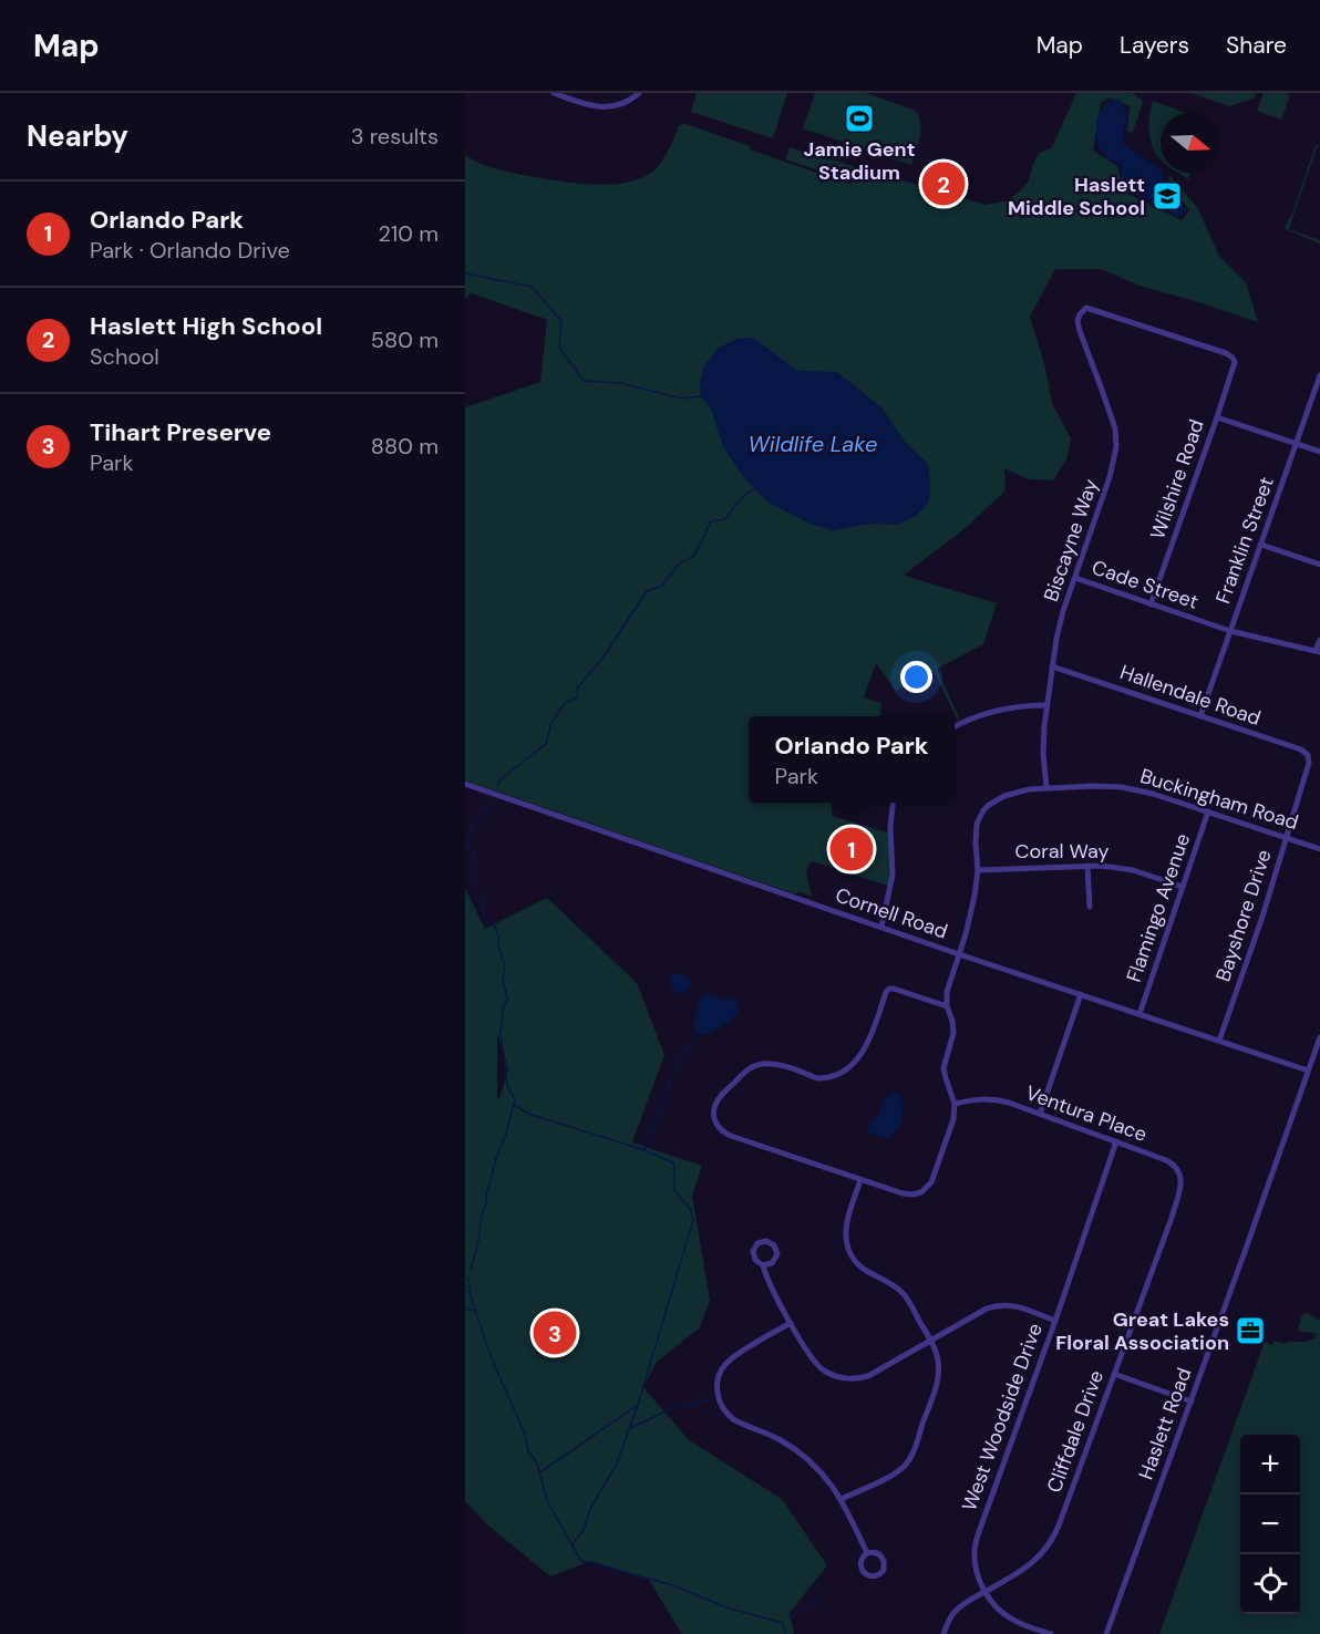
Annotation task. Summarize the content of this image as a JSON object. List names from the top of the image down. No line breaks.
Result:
{"streets":{"street":["Wilshire Road","Biscayne Way","Franklin Street","Cade Street","Hallendale Road","Buckingham Road","Coral Way","Flamingo Avenue","Cornell Road","Bayshore Drive","Ventura Place","West Woodside Drive","Haslett Road","Cliffdale Drive"]},"crossings":[["Wilshire Road","Biscayne Way"],["Wilshire Road","Cade Street"],["Biscayne Way","Cade Street"],["Biscayne Way","Hallendale Road"],["Biscayne Way","Buckingham Road"],["Franklin Street","Cade Street"],["Franklin Street","Hallendale Road"],["Hallendale Road","Bayshore Drive"],["Buckingham Road","Coral Way"],["Buckingham Road","Flamingo Avenue"],["Buckingham Road","Cornell Road"],["Buckingham Road","Bayshore Drive"],["Buckingham Road","Ventura Place"],["Coral Way","Flamingo Avenue"],["Flamingo Avenue","Cornell Road"],["Cornell Road","Bayshore Drive"],["Cornell Road","Haslett Road"],["Ventura Place","West Woodside Drive"],["Ventura Place","Cliffdale Drive"],["West Woodside Drive","Cliffdale Drive"]],"water":["Wildlife Lake"],"places":{"sports":["Jamie Gent Stadium"],"school or university":["Haslett Middle School"],"office":["Great Lakes Floral Association"]},"north":"right","page":{"header":"Map","nav":["Map","Layers","Share"],"heading":["Nearby","3 results"],"pins":["2","1","3"],"list":[{"mark":"1","name":"Orlando Park","note":"Park · Orlando Drive","value":"210 m"},{"mark":"2","name":"Haslett High School","note":"School","value":"580 m"},{"mark":"3","name":"Tihart Preserve","note":"Park","value":"880 m"}],"popup":["Orlando Park","Park"],"map_buttons":["+","−"]}}
